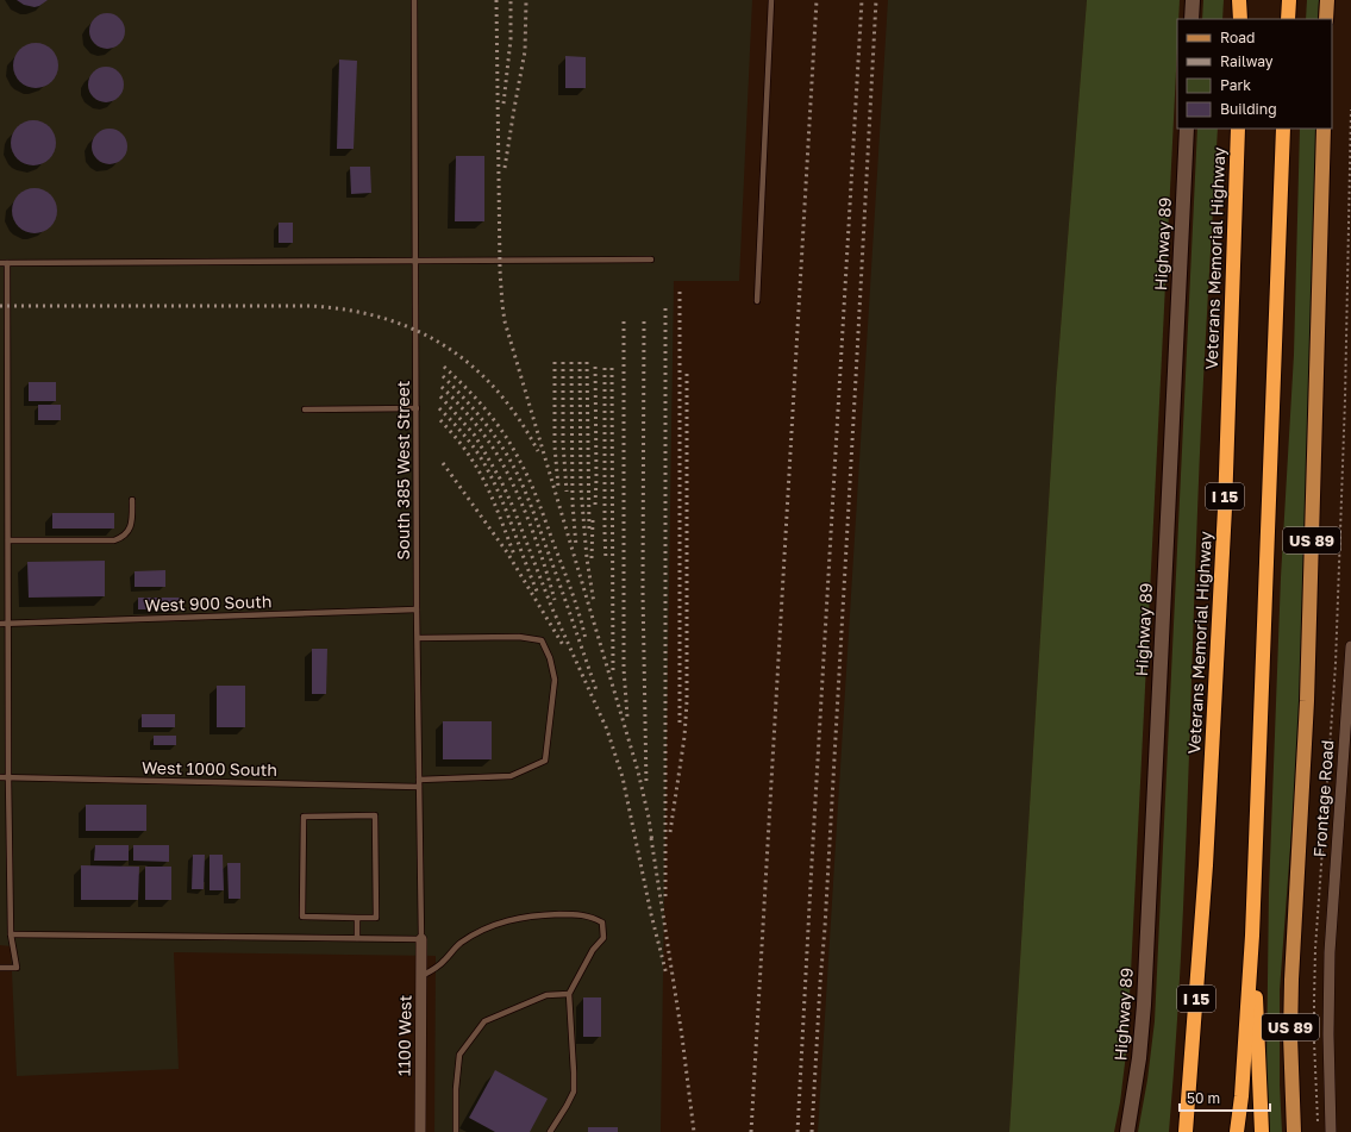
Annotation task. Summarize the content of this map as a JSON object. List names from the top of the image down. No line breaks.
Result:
{"streets":{"highway":["Veterans Memorial Highway","I 15"],"main road":["Highway 89","US 89"],"street":["Frontage Road","1100 West"],"lane":["South 385 West Street","West 900 South","West 1000 South"]},"crossings":[["South 385 West Street","West 900 South"],["South 385 West Street","West 1000 South"],["South 385 West Street","1100 West"]],"legend":["Road","Railway","Park","Building"],"scale_bar":"50 m"}
